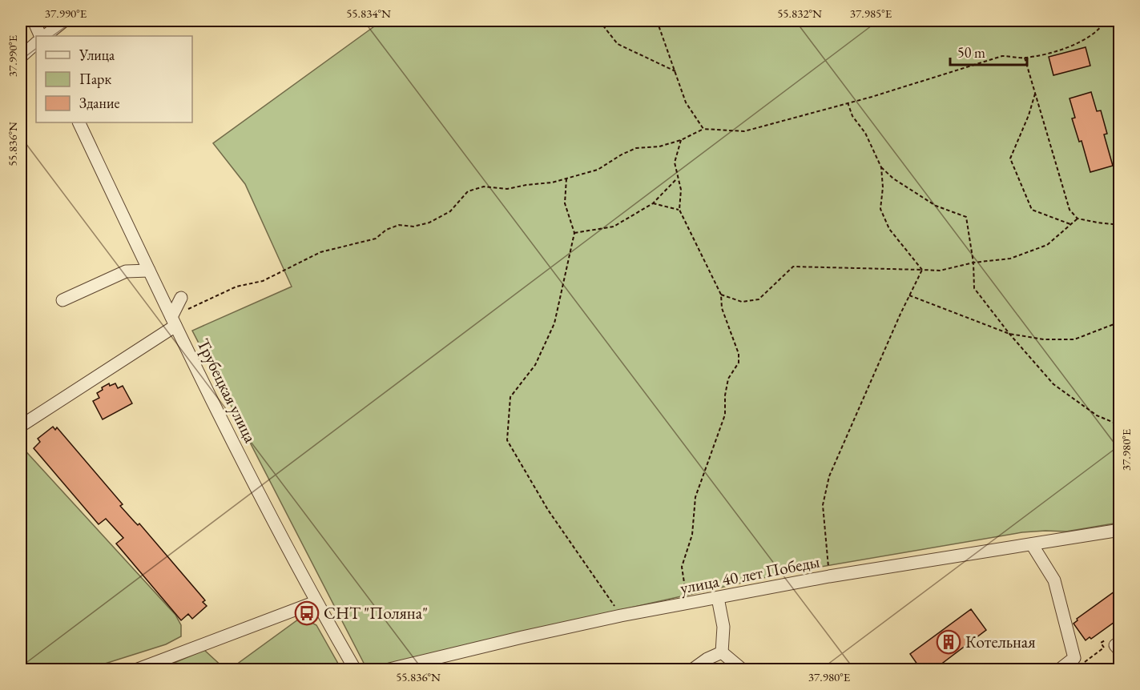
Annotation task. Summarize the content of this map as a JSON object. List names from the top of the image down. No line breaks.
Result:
{"streets":{"street":["Трубецкая улица","улица 40 лет Победы"]},"places":{"bus stop":["СНТ \"Поляна\""],"building":["Котельная"]},"legend":["Улица","Парк","Здание"],"scale_bar":"50 m","coordinates":["37.990°E","55.834°N","55.832°N","37.985°E","55.836°N","37.980°E"]}
